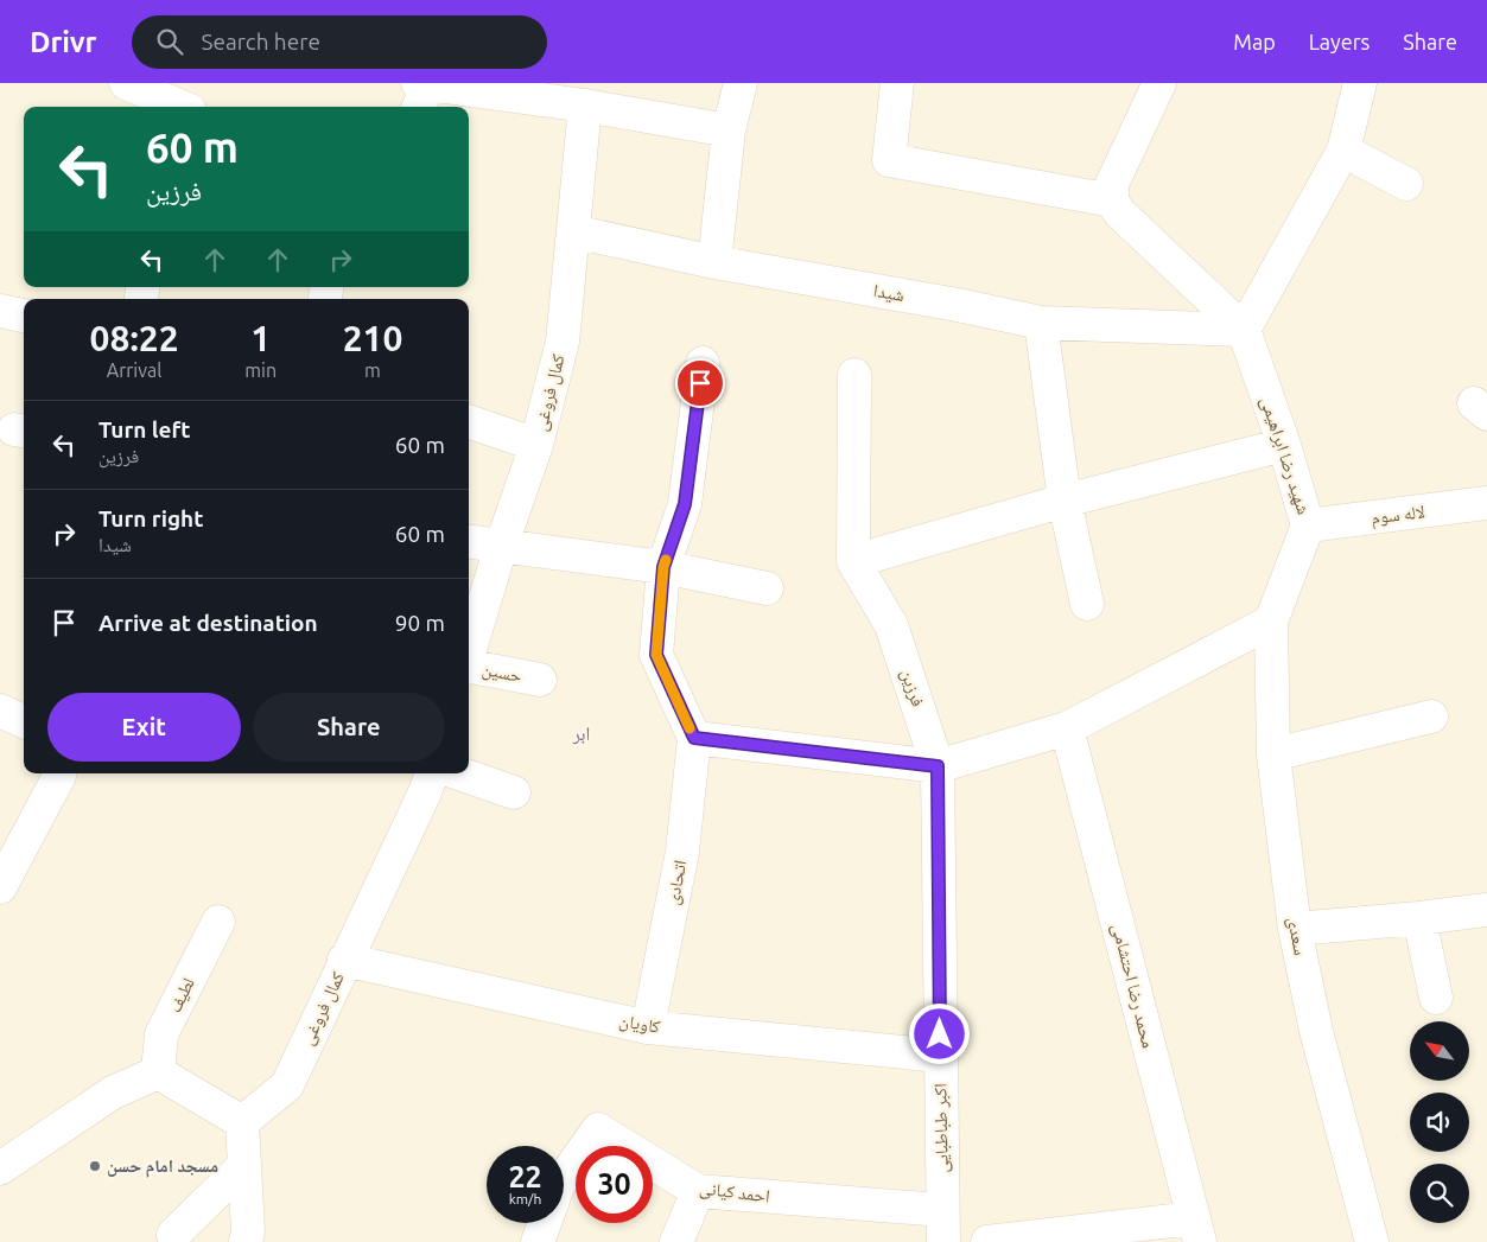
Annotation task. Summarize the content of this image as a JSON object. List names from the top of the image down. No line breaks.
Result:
{"streets":{"street":["شیدا","کمال فروغی","شهید رضا ابراهیمی","لاله سوم","حسین","فرزین","اتحادی","سعدی","محمد رضا احتشامی","لطیف","کاویان","اکبر طباطبایی","احمد کیانی"]},"crossings":[["شیدا","کمال فروغی"],["شیدا","شهید رضا ابراهیمی"],["کمال فروغی","کاویان"],["شهید رضا ابراهیمی","لاله سوم"],["شهید رضا ابراهیمی","سعدی"],["فرزین","اکبر طباطبایی"],["اتحادی","کاویان"],["کاویان","اکبر طباطبایی"],["اکبر طباطبایی","احمد کیانی"]],"districts":["ابر"],"places":["مسجد امام حسن"],"north":"top left","page":{"header":"Drivr","search":"Search here","nav":["Map","Layers","Share"],"turn":["60 m","فرزین"],"eta":["08:22","Arrival","1","min","210","m"],"list":[{"name":"Turn left","note":"فرزین","value":"60 m"},{"name":"Turn right","note":"شیدا","value":"60 m"},{"name":"Arrive at destination","value":"90 m"}],"buttons":["Exit","Share"],"speed":"22 km/h","limit":"30"}}
